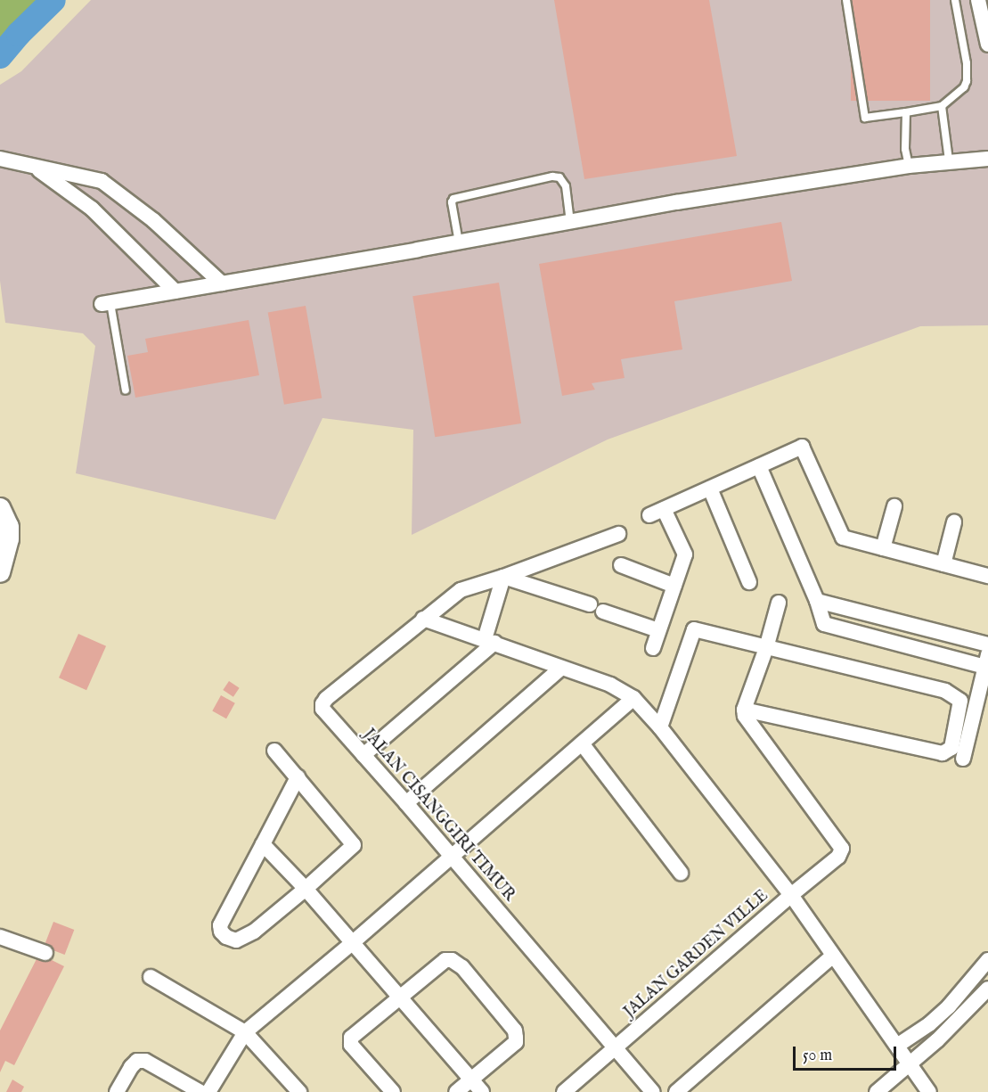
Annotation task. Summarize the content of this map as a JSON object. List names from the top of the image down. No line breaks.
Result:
{"streets":{"street":["JALAN CISANGGIRI TIMUR","JALAN GARDEN VILLE"]},"crossings":[["JALAN CISANGGIRI TIMUR","JALAN GARDEN VILLE"]],"scale_bar":"50 m"}
